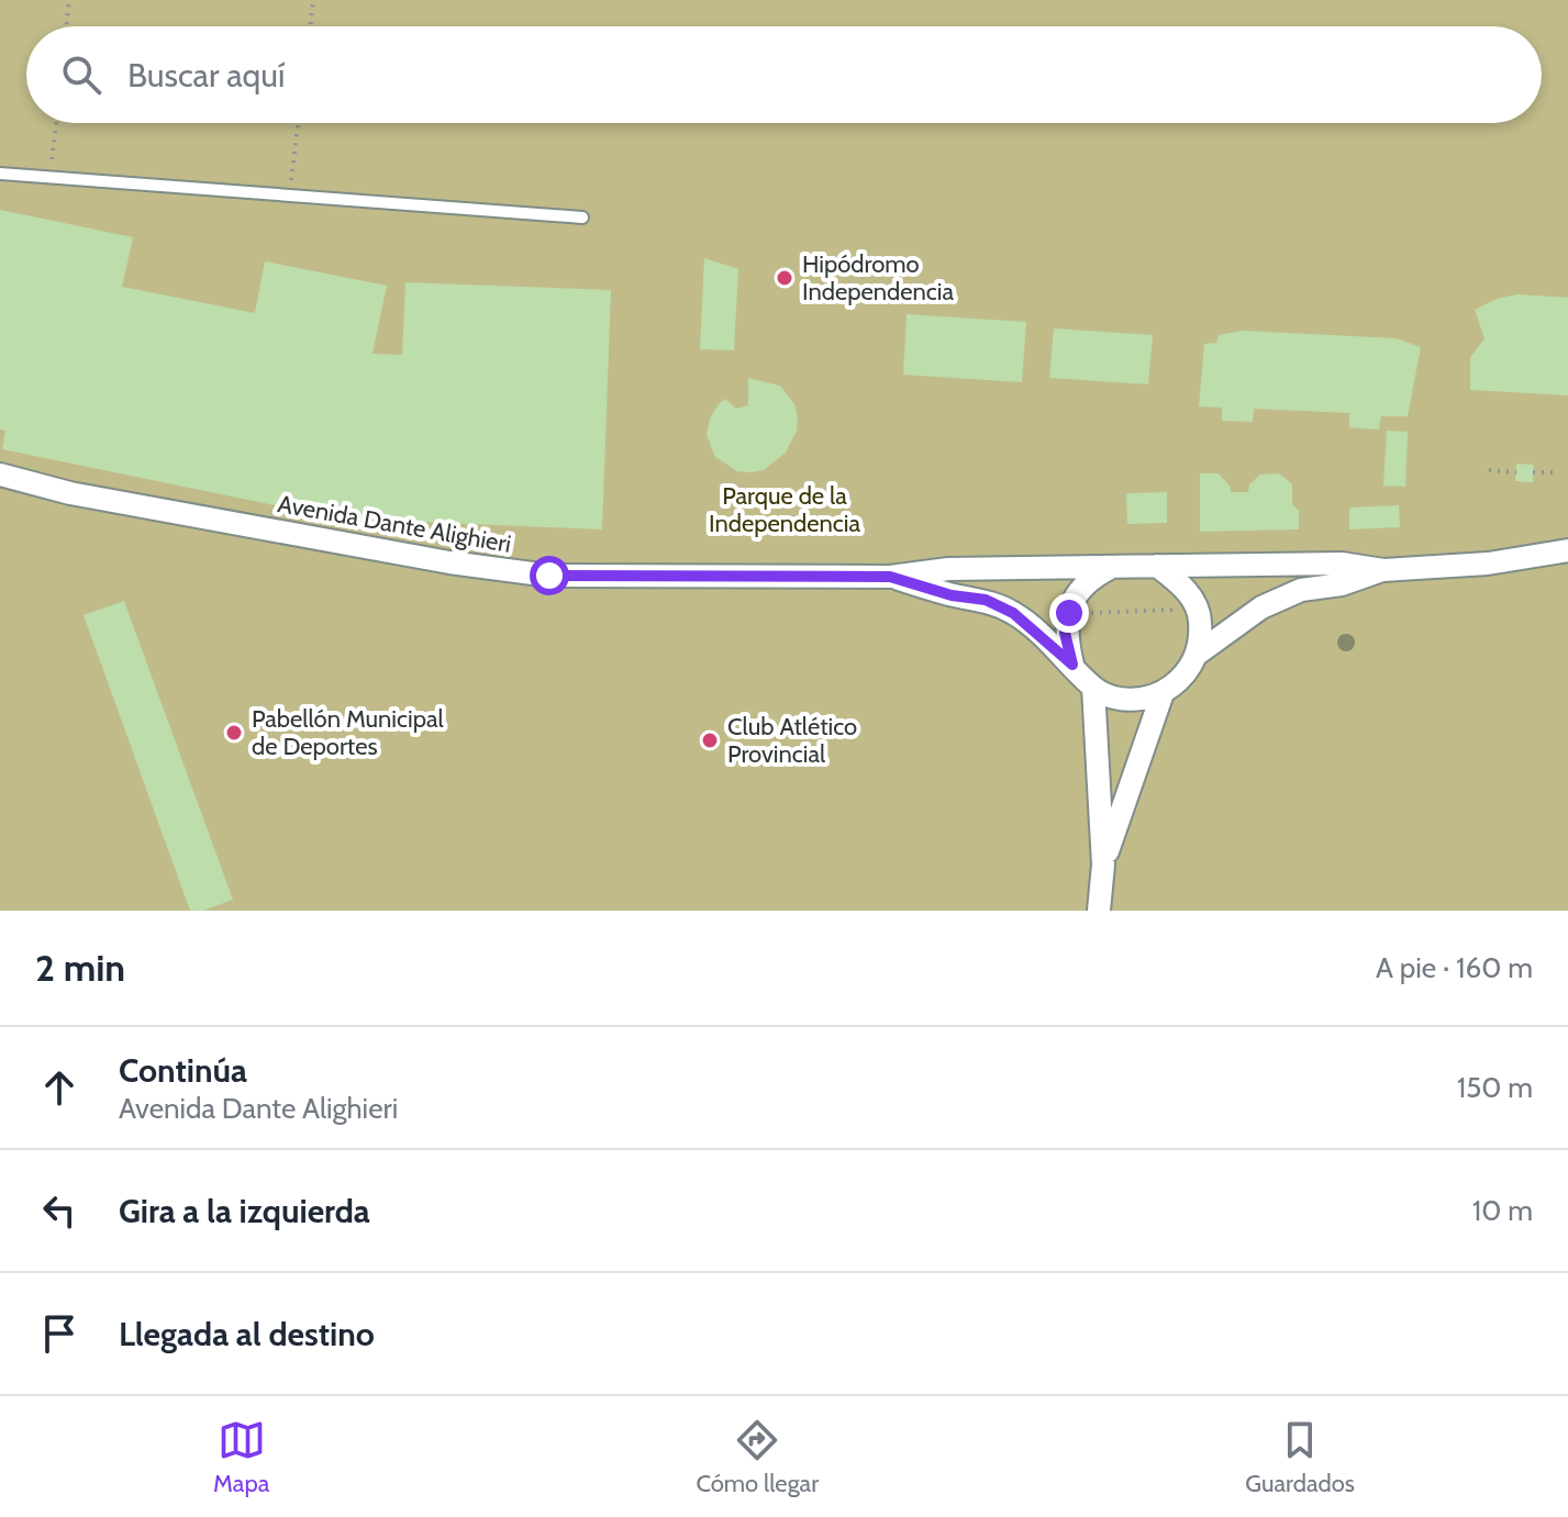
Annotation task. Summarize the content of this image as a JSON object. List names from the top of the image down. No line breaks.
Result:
{"streets":{"street":["Avenida Dante Alighieri"]},"parks":["Parque de la Independencia"],"places":["Hipódromo Independencia","Pabellón Municipal de Deportes","Club Atlético Provincial"],"page":{"search":"Buscar aquí","heading":["2 min","A pie · 160 m"],"list":[["Continúa","Avenida Dante Alighieri","150 m"],["Gira a la izquierda","10 m"],"Llegada al destino"],"nav":["Mapa","Cómo llegar","Guardados"]}}
